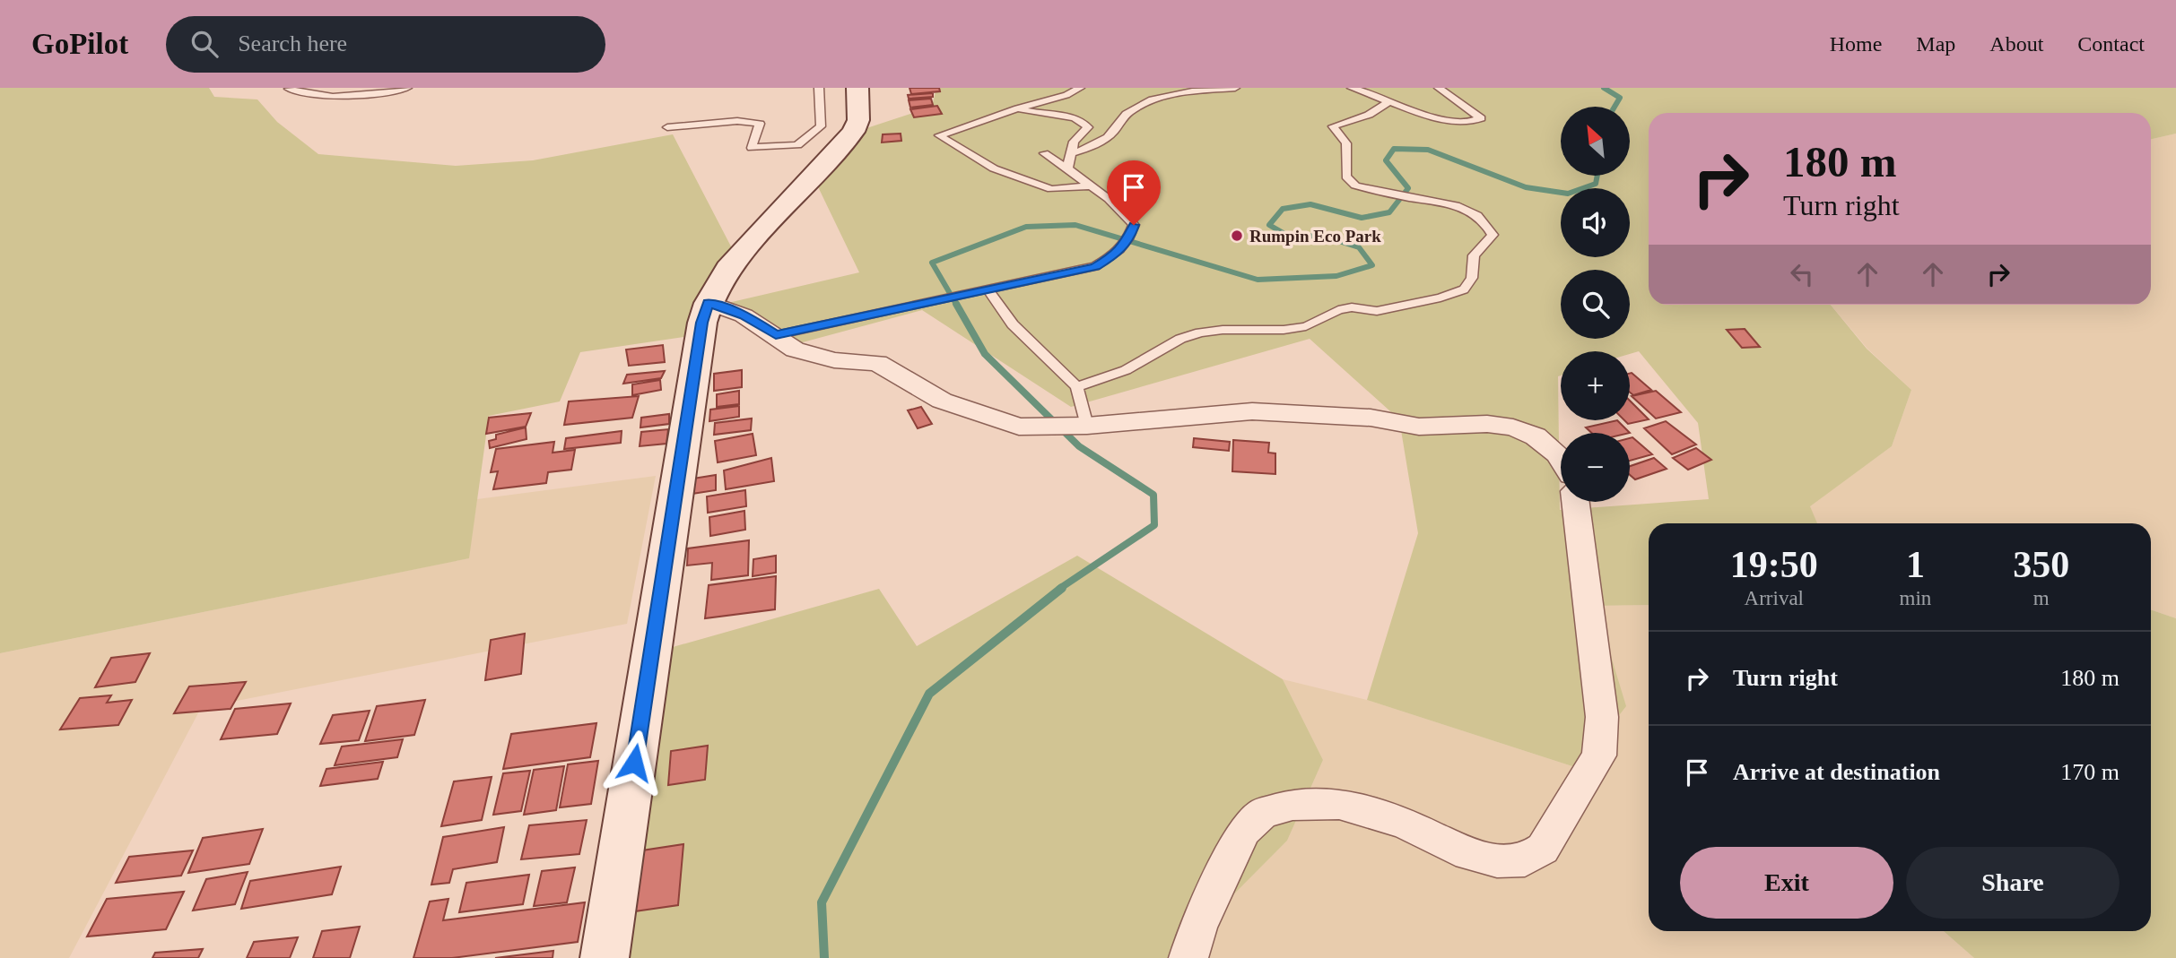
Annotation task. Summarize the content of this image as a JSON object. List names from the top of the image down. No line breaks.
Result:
{"places":["Rumpin Eco Park"],"north":"top left","page":{"header":"GoPilot","search":"Search here","nav":["Home","Map","About","Contact"],"map_buttons":["+","−"],"turn":["180 m","Turn right"],"eta":["19:50","Arrival","1","min","350","m"],"list":[{"name":"Turn right","value":"180 m"},{"name":"Arrive at destination","value":"170 m"}],"buttons":["Exit","Share"]}}
